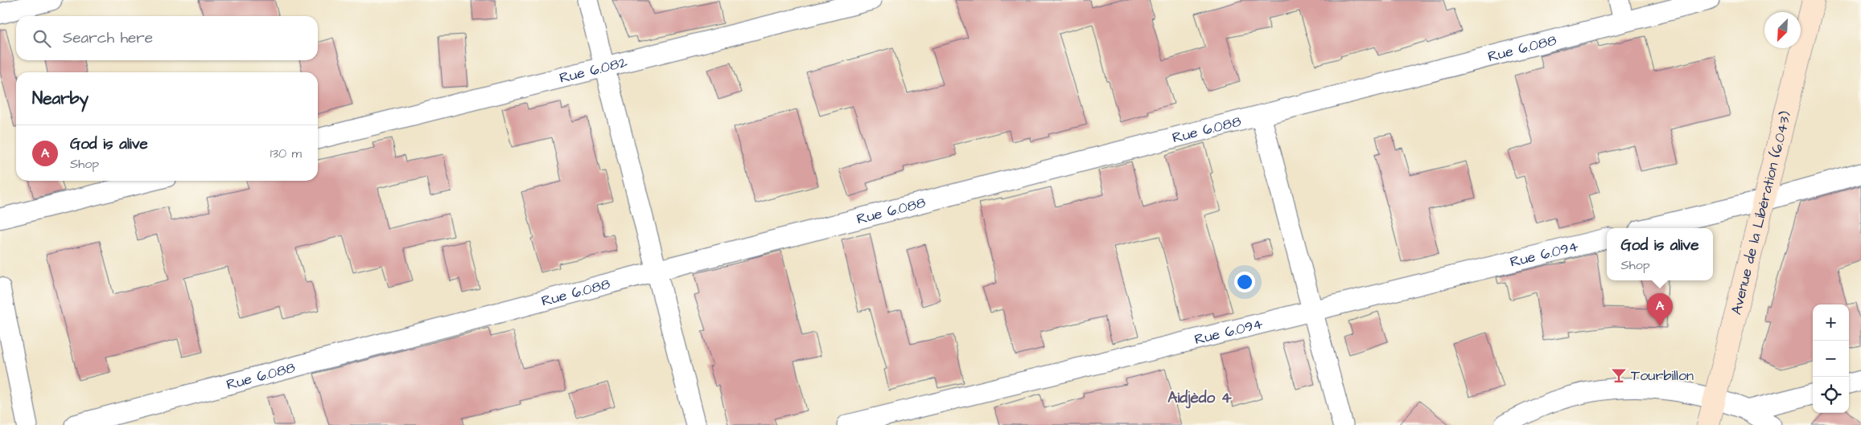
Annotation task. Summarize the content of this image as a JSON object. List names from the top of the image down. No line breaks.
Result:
{"streets":{"main road":["Avenue de la Libération (6.043)"],"street":["Rue 6.088","Rue 6.082","Rue 6.094"]},"districts":["Aidjèdo 4"],"places":{"bar":["Tourbillon"]},"north":"bottom left","page":{"search":"Search here","heading":"Nearby","list":[{"mark":"A","name":"God is alive","note":"Shop","value":"130 m"}],"popup":["God is alive","Shop"],"pins":"A","map_buttons":["+","−"]}}
